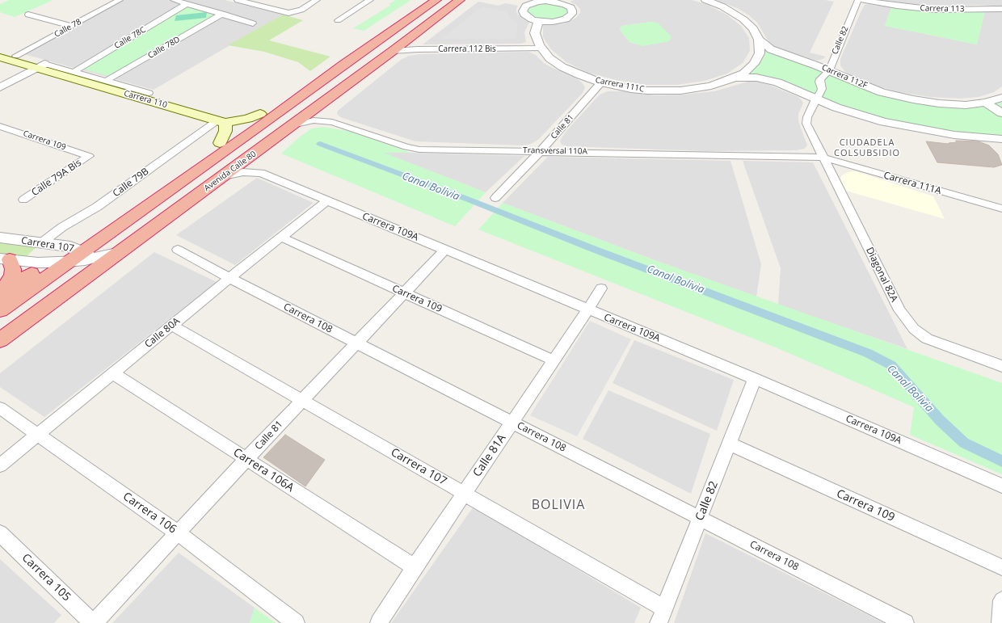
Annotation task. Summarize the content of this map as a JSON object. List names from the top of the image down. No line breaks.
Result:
{"streets":{"highway":["Avenida Calle 80"],"main road":["Carrera 110"],"street":["Carrera 113","Calle 78","Calle 78C","Calle 82","Calle 78D","Carrera 112 Bis","Carrera 112F","Carrera 111C","Calle 81","Carrera 109","Transversal 110A","Calle 79A Bis","Calle 79B","Carrera 111A","Carrera 109A","Carrera 107","Diagonal 82A","Carrera 108","Calle 80A","Calle 81A","Carrera 106A","Carrera 106","Carrera 105"]},"crossings":[["Calle 78","Carrera 110"],["Calle 78C","Carrera 110"],["Calle 82","Carrera 112F"],["Calle 82","Carrera 109"],["Calle 82","Carrera 109A"],["Calle 82","Carrera 107"],["Calle 82","Diagonal 82A"],["Calle 82","Carrera 108"],["Calle 78D","Carrera 110"],["Carrera 112 Bis","Carrera 111C"],["Carrera 112 Bis","Avenida Calle 80"],["Carrera 111C","Calle 81"],["Carrera 110","Avenida Calle 80"],["Carrera 110","Calle 79B"],["Calle 81","Carrera 109"],["Calle 81","Transversal 110A"],["Calle 81","Carrera 109A"],["Calle 81","Carrera 107"],["Calle 81","Carrera 108"],["Calle 81","Carrera 106A"],["Calle 81","Carrera 106"],["Calle 81","Carrera 105"],["Carrera 109","Calle 79A Bis"],["Carrera 109","Calle 80A"],["Carrera 109","Calle 81A"],["Transversal 110A","Avenida Calle 80"],["Transversal 110A","Carrera 111A"],["Transversal 110A","Diagonal 82A"],["Avenida Calle 80","Carrera 109A"],["Avenida Calle 80","Carrera 107"],["Calle 79B","Carrera 107"],["Carrera 111A","Diagonal 82A"],["Carrera 109A","Calle 80A"],["Carrera 109A","Calle 81A"],["Carrera 107","Calle 80A"],["Carrera 107","Calle 81A"],["Carrera 108","Calle 80A"],["Carrera 108","Calle 81A"],["Calle 80A","Carrera 106A"],["Calle 80A","Carrera 106"],["Calle 81A","Carrera 106A"]],"districts":["CIUDADELA COLSUBSIDIO","BOLIVIA"],"water":["Canal Bolivia"]}
